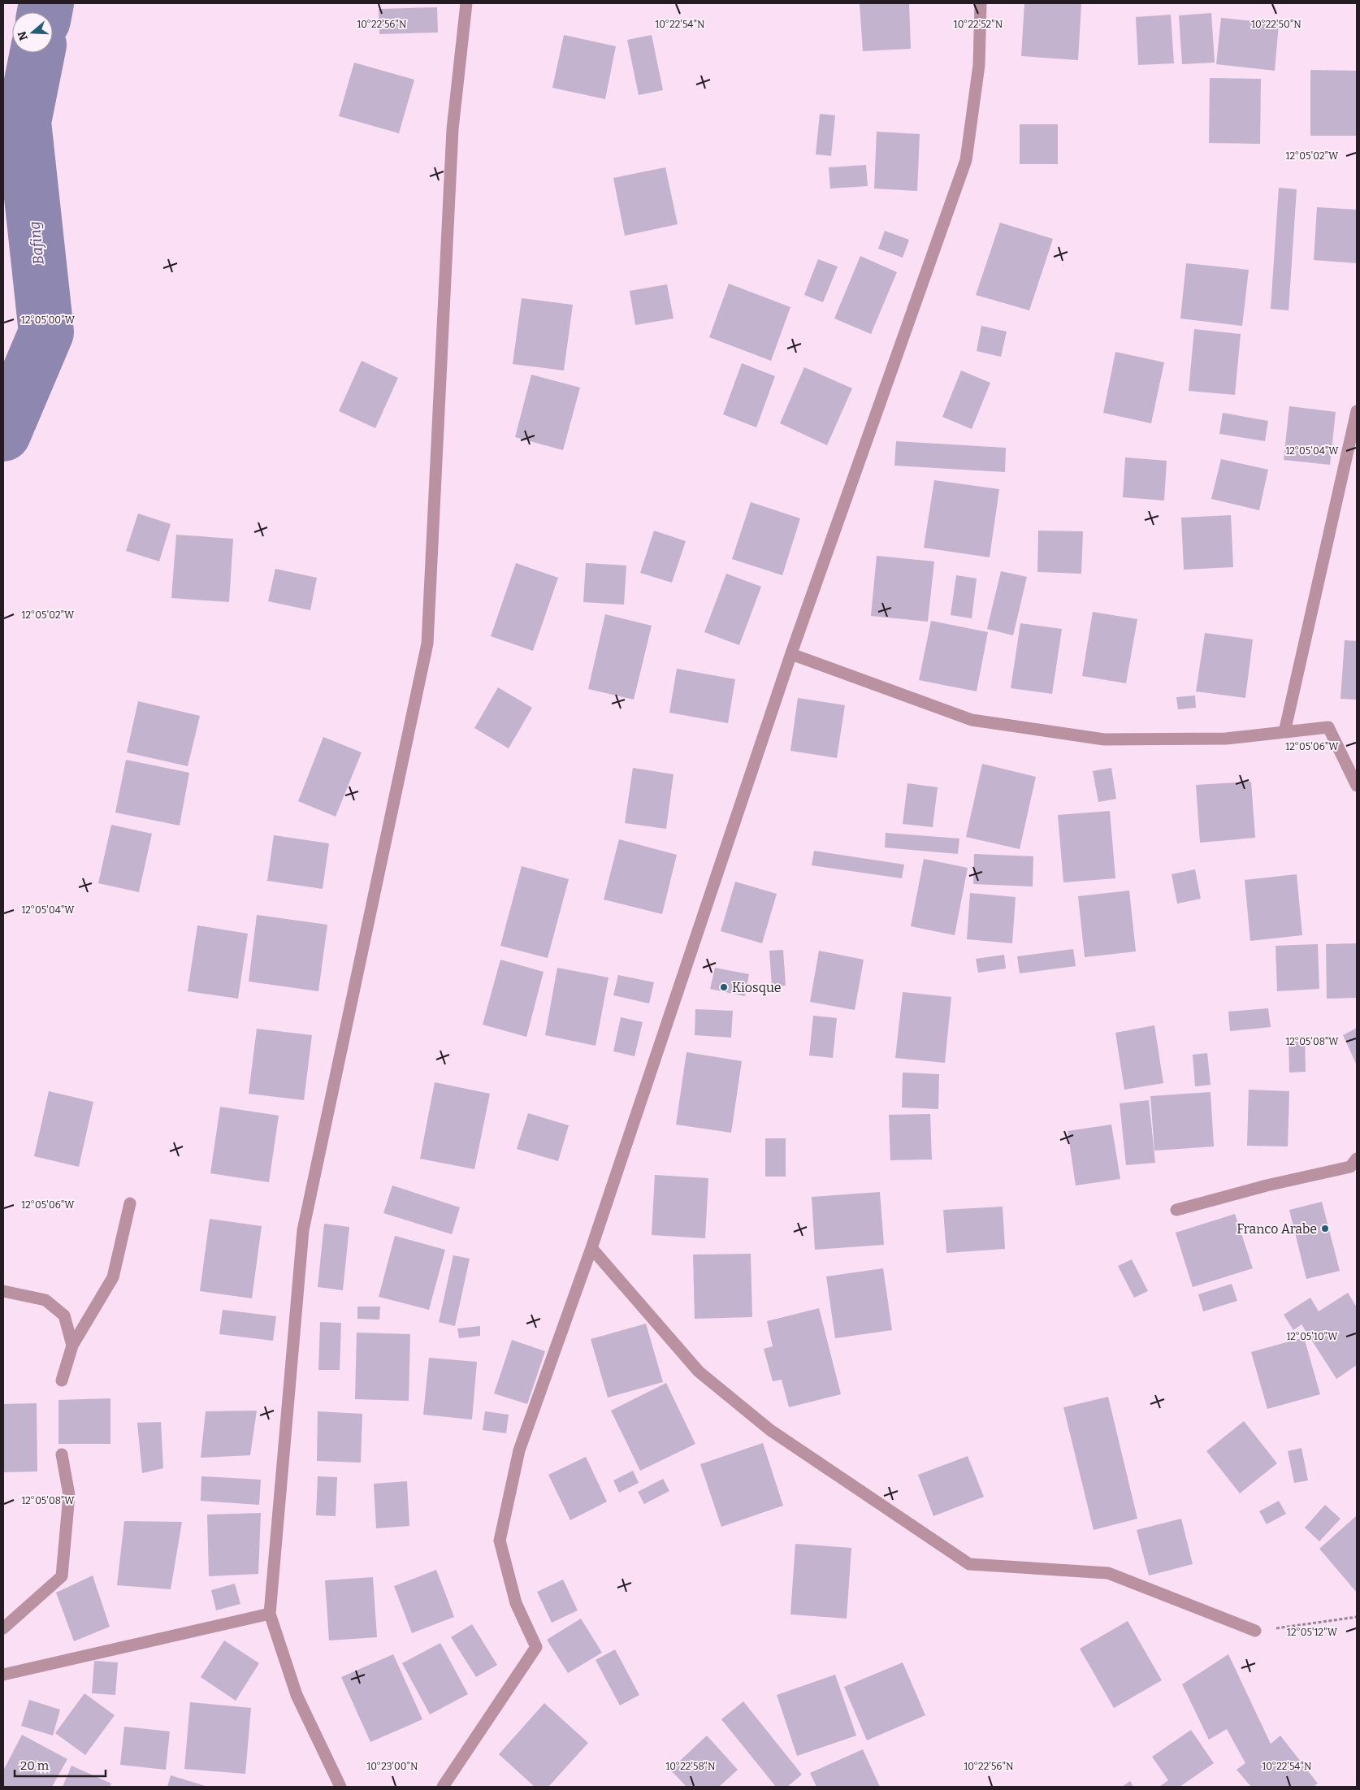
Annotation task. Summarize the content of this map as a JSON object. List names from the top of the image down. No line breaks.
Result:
{"water":["Bafing"],"places":["Kiosque","Franco Arabe"],"scale_bar":"20 m","north":"left","coordinates":["10°22'56\"N","10°22'54\"N","10°22'52\"N","10°22'50\"N","12°05'02\"W","12°05'00\"W","12°05'04\"W","12°05'06\"W","12°05'08\"W","12°05'10\"W","12°05'12\"W","10°23'00\"N","10°22'58\"N"]}
